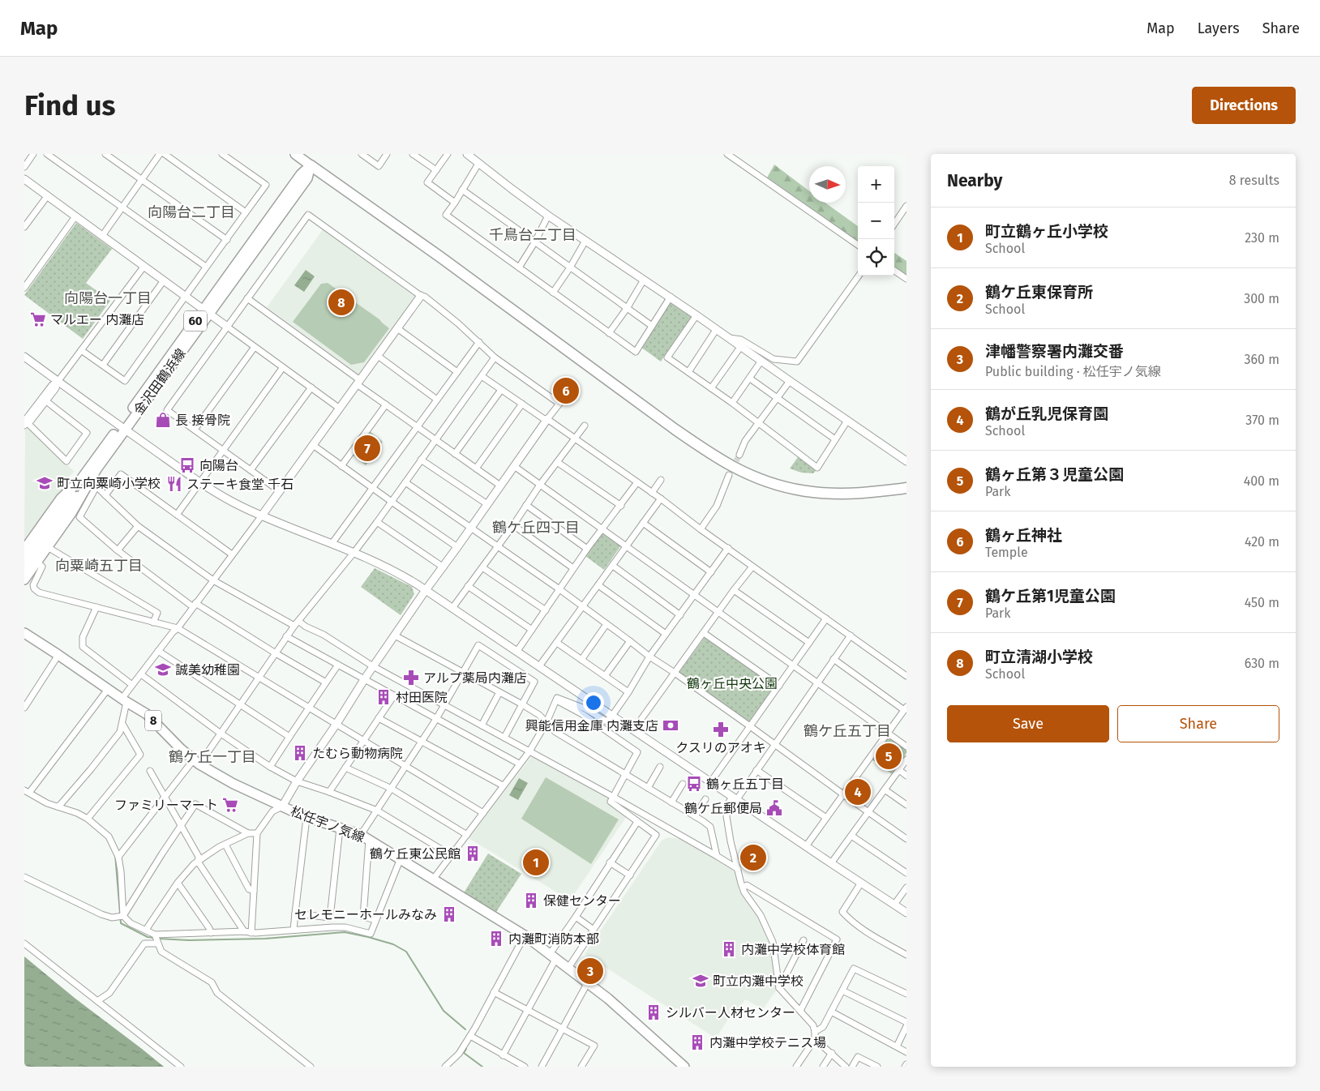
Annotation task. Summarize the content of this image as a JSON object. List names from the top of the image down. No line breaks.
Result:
{"streets":{"main road":["60","金沢田鶴浜線","8","松任宇ノ気線"]},"districts":["向陽台二丁目","千鳥台二丁目","向陽台一丁目","鶴ケ丘四丁目","向粟崎五丁目","鶴ケ丘五丁目","鶴ケ丘一丁目"],"parks":["鶴ヶ丘中央公園"],"places":{"supermarket":["マルエー 内灘店","ファミリーマート"],"shop":["長 接骨院"],"bus stop":["向陽台","鶴ヶ丘五丁目"],"school or university":["町立向粟崎小学校","誠美幼稚園","町立内灘中学校"],"restaurant":["ステーキ食堂 千石"],"pharmacy":["アルプ薬局内灘店","クスリのアオキ"],"building":["村田医院","たむら動物病院","鶴ケ丘東公民館","保健センター","セレモニーホールみなみ","内灘町消防本部","内灘中学校体育館","シルバー人材センター","内灘中学校テニス場"],"bank":["興能信用金庫 内灘支店"],"public building":["鶴ケ丘郵便局"]},"north":"right","page":{"header":"Map","nav":["Map","Layers","Share"],"buttons":["Directions",["Save","Share"]],"title":"Find us","heading":["Nearby","8 results"],"map_buttons":["+","−"],"list":[{"mark":"1","name":"町立鶴ヶ丘小学校","note":"School","value":"230 m"},{"mark":"2","name":"鶴ケ丘東保育所","note":"School","value":"300 m"},{"mark":"3","name":"津幡警察署内灘交番","note":"Public building · 松任宇ノ気線","value":"360 m"},{"mark":"4","name":"鶴が丘乳児保育園","note":"School","value":"370 m"},{"mark":"5","name":"鶴ヶ丘第３児童公園","note":"Park","value":"400 m"},{"mark":"6","name":"鶴ヶ丘神社","note":"Temple","value":"420 m"},{"mark":"7","name":"鶴ケ丘第1児童公園","note":"Park","value":"450 m"},{"mark":"8","name":"町立清湖小学校","note":"School","value":"630 m"}],"pins":["8","6","7","5","4","2","1","3"]}}
